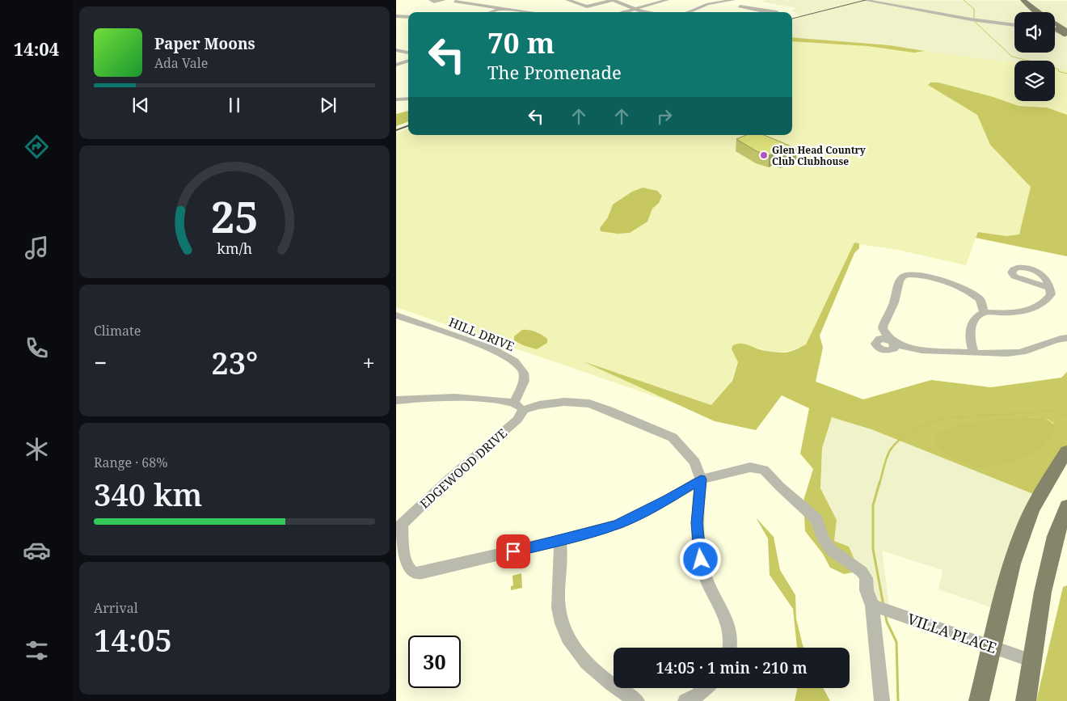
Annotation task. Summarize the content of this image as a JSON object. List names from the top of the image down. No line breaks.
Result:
{"streets":{"street":["HILL DRIVE","EDGEWOOD DRIVE","VILLA PLACE"]},"crossings":[["HILL DRIVE","EDGEWOOD DRIVE"]],"places":["Glen Head Country Club Clubhouse"],"page":{"tabs":"14:04","turn":["70 m","The Promenade"],"song":["Paper Moons","Ada Vale"],"tile":["Climate",["Range · 68%","340 km"],["Arrival","14:05"]],"heat":["−","23°","+"],"limit":"30","trip":"14:05 · 1 min · 210 m","gauge":["25","km/h"]}}
